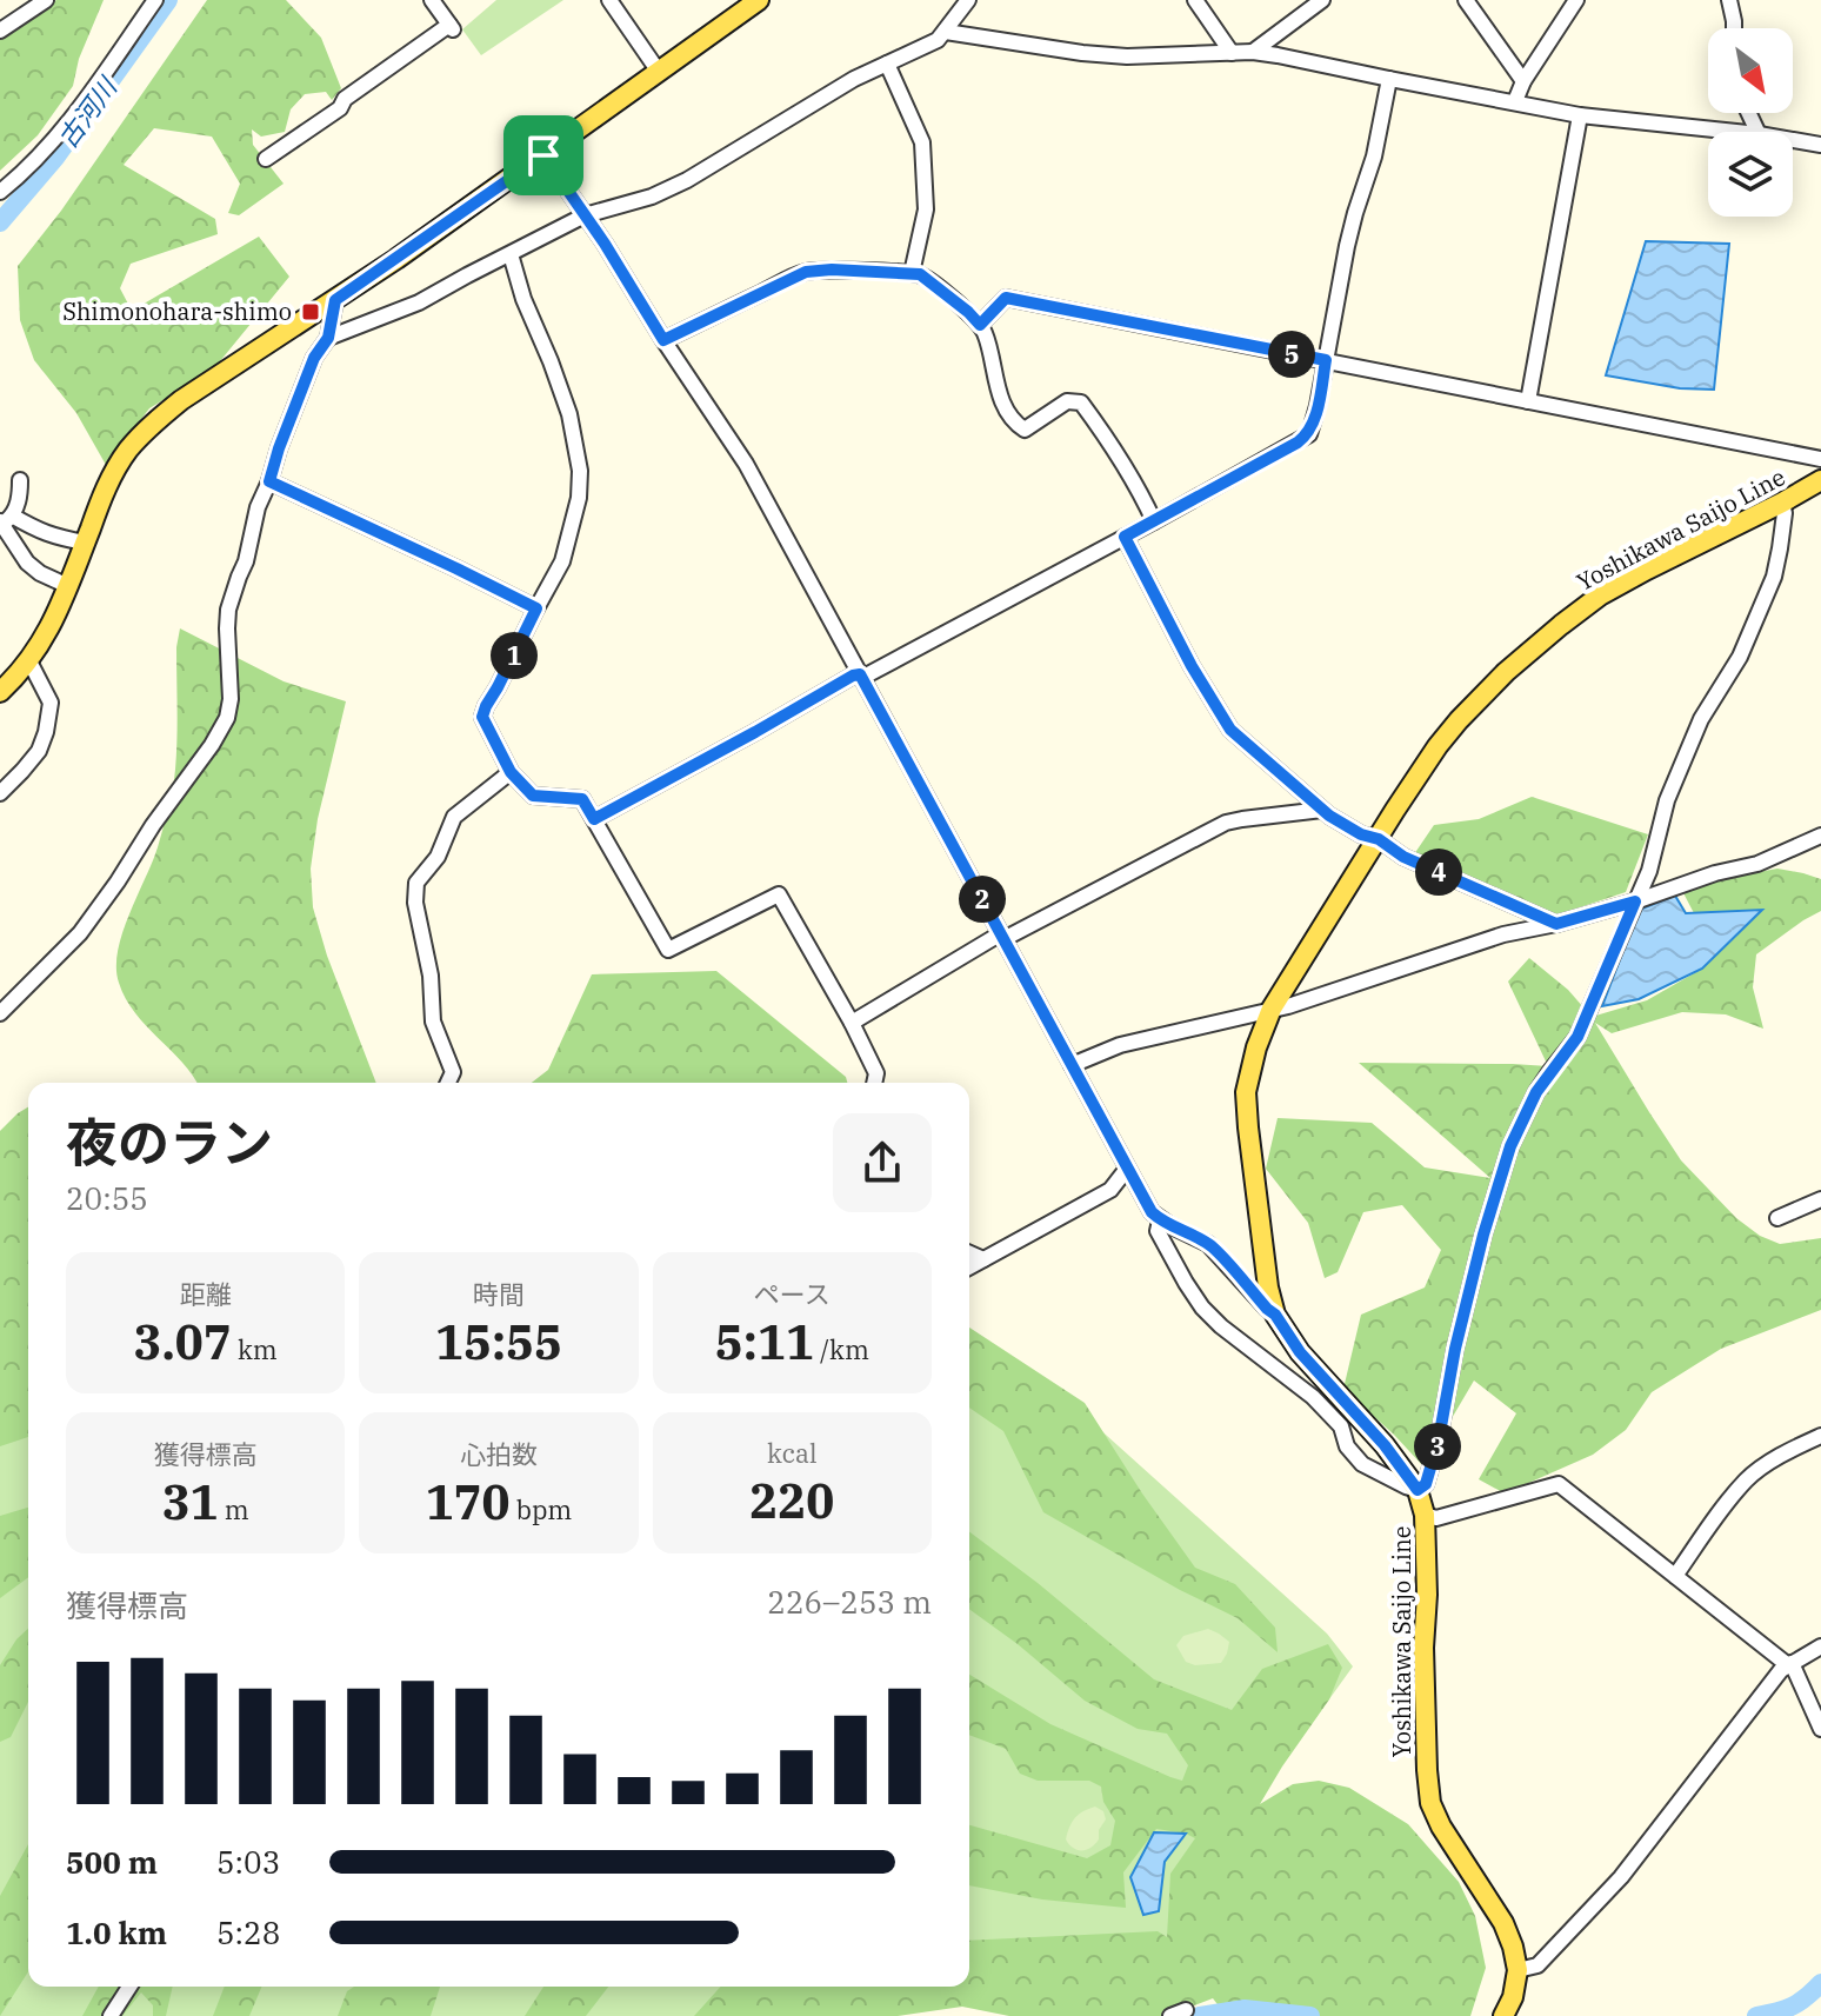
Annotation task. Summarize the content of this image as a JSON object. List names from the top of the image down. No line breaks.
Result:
{"streets":{"main road":["Yoshikawa Saijo Line"]},"water":["古河川"],"places":{"transit":["Shimonohara-shimo"]},"north":"bottom right","page":{"pins":["5","1","4","2","3"],"heading":["夜のラン","20:55"],"stats":[["距離","3.07 km"],["時間","15:55"],["ペース","5:11 /km"],["獲得標高","31 m"],["心拍数","170 bpm"],["kcal","220"]],"chart":["獲得標高","226–253 m"],"list":[{"name":"500 m","note":"5:03"},{"name":"1.0 km","note":"5:28"}]}}
